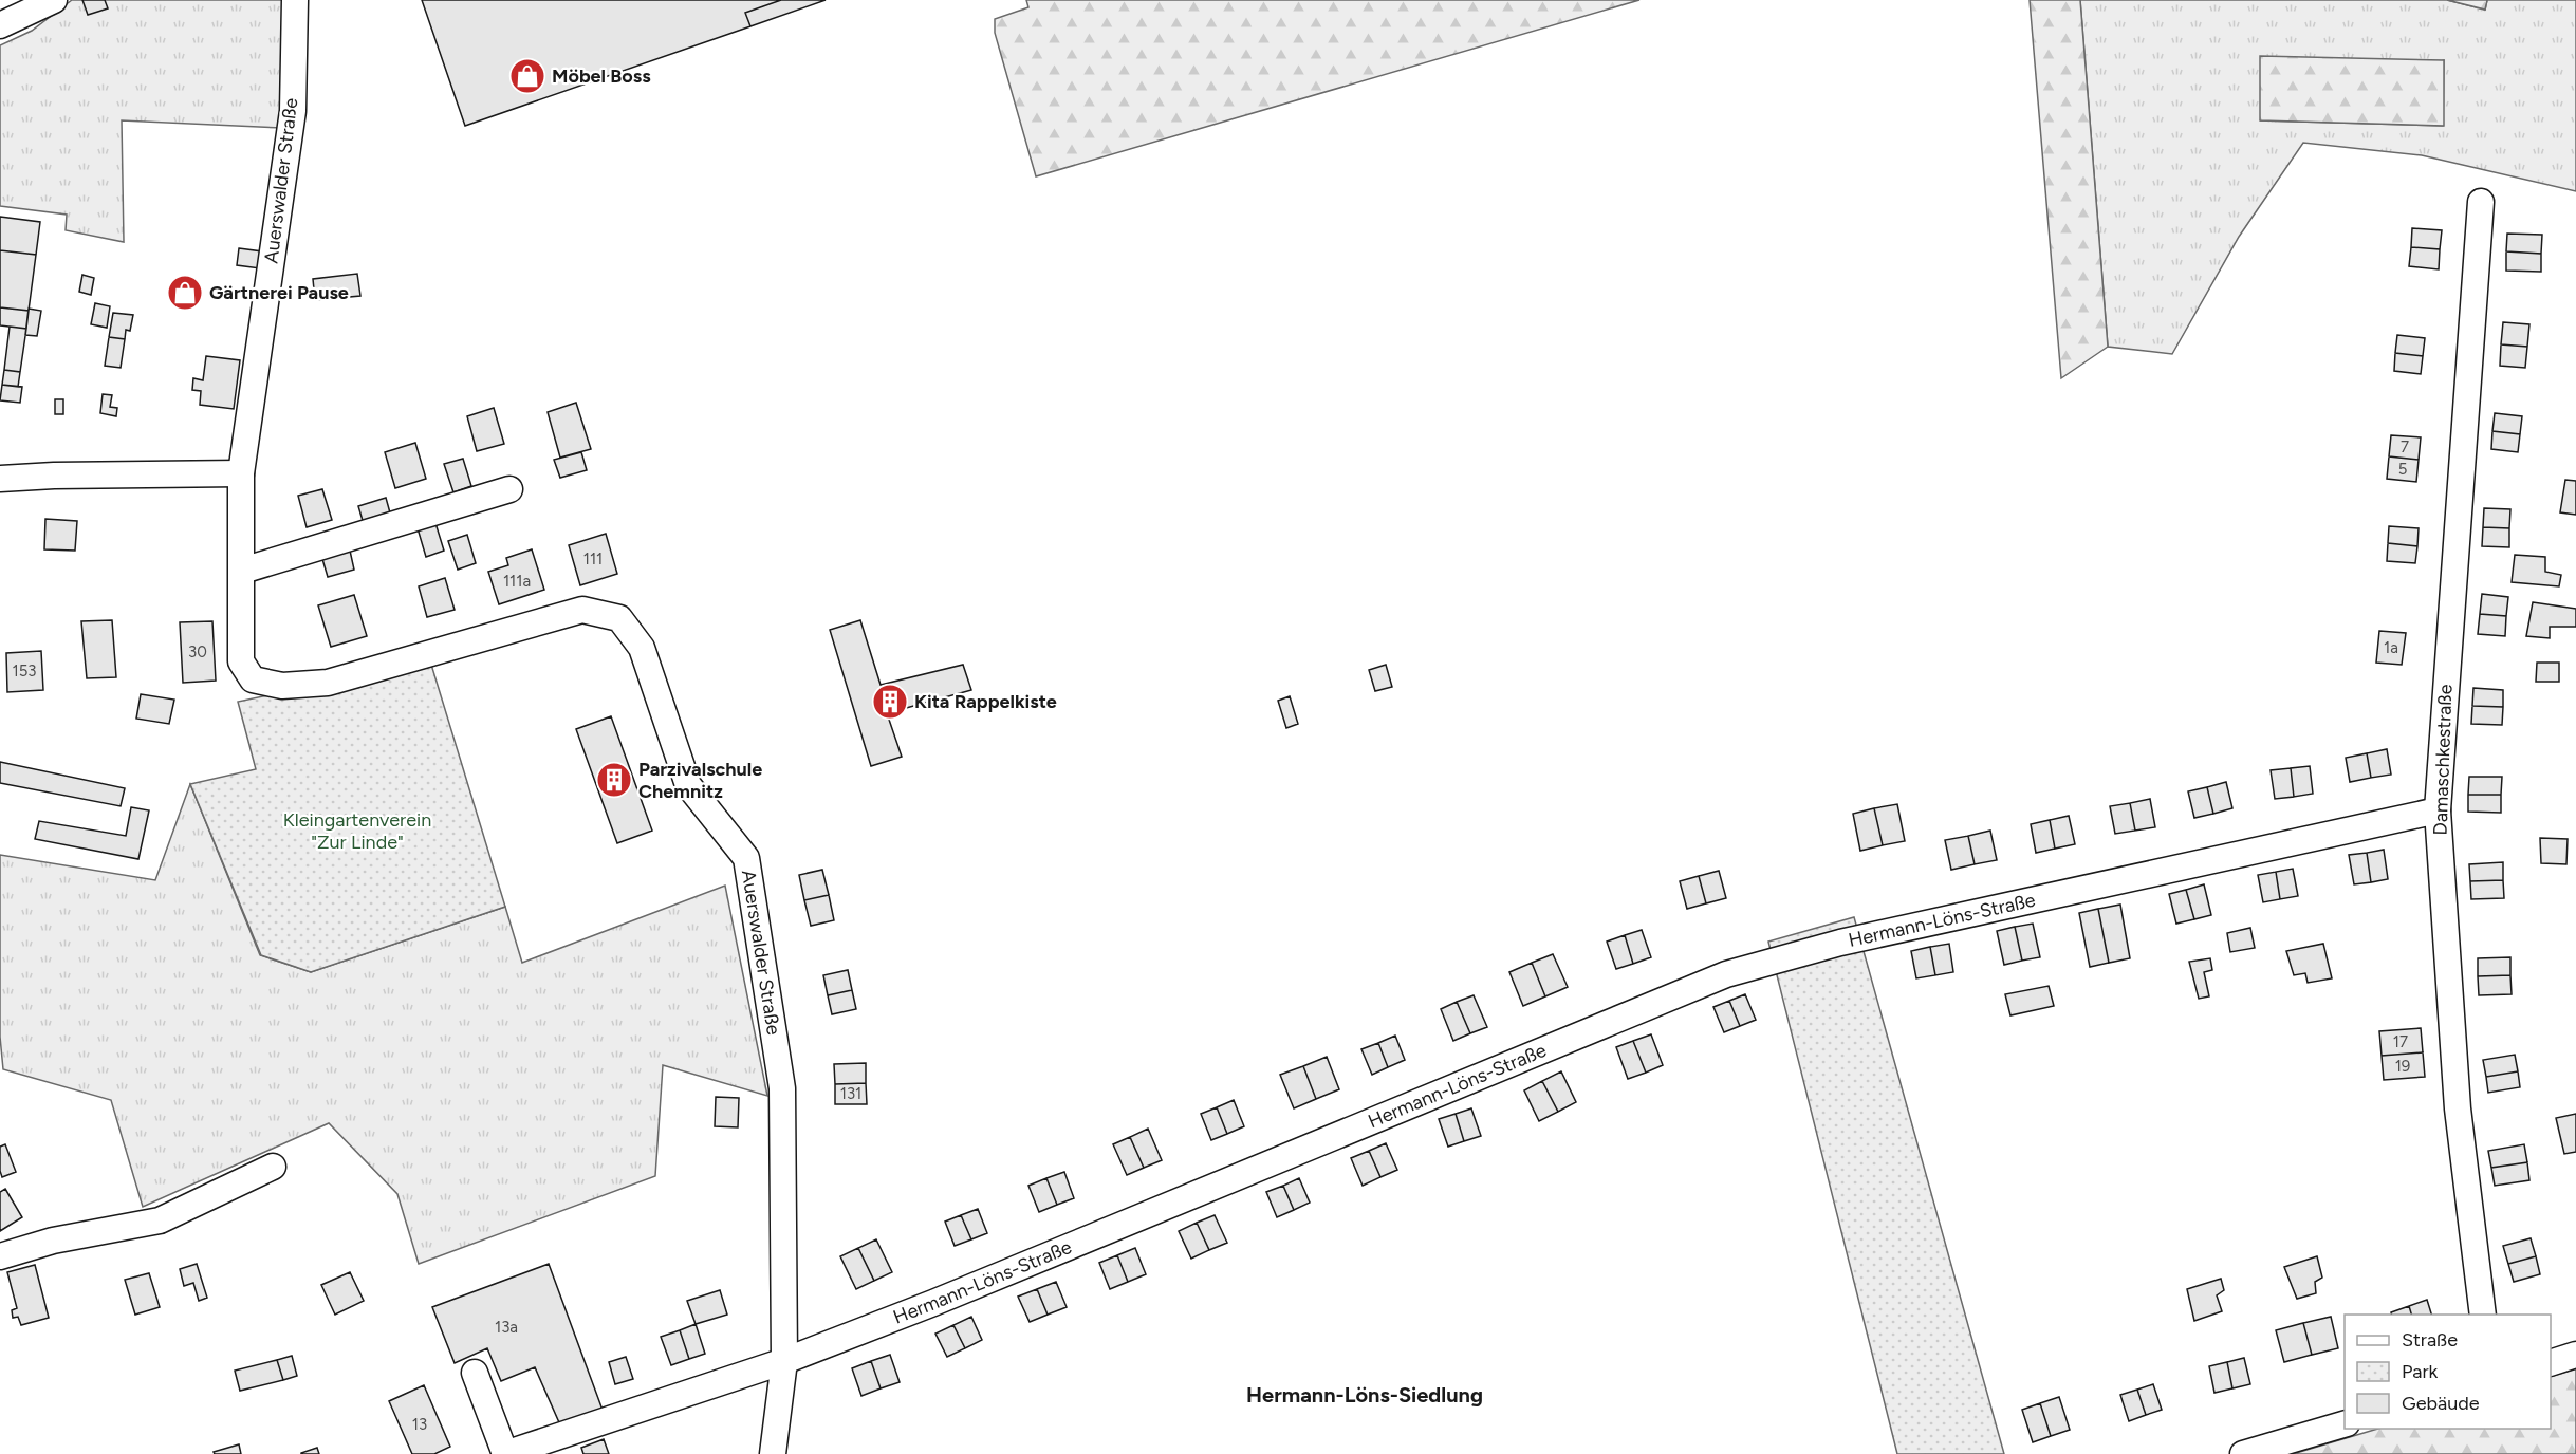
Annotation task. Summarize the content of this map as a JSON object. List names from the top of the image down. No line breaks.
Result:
{"streets":{"street":["Auerswalder Straße","Damaschkestraße","Hermann-Löns-Straße"]},"crossings":[["Auerswalder Straße","Hermann-Löns-Straße"],["Damaschkestraße","Hermann-Löns-Straße"]],"districts":["Hermann-Löns-Siedlung"],"parks":["Kleingartenverein \"Zur Linde\""],"places":{"shop":["Möbel Boss","Gärtnerei Pause"],"building":["Kita Rappelkiste","Parzivalschule Chemnitz"]},"house_numbers":["7","5","111","111a","1a","30","153","17","19","131","13a","13"],"legend":["Straße","Park","Gebäude"]}
